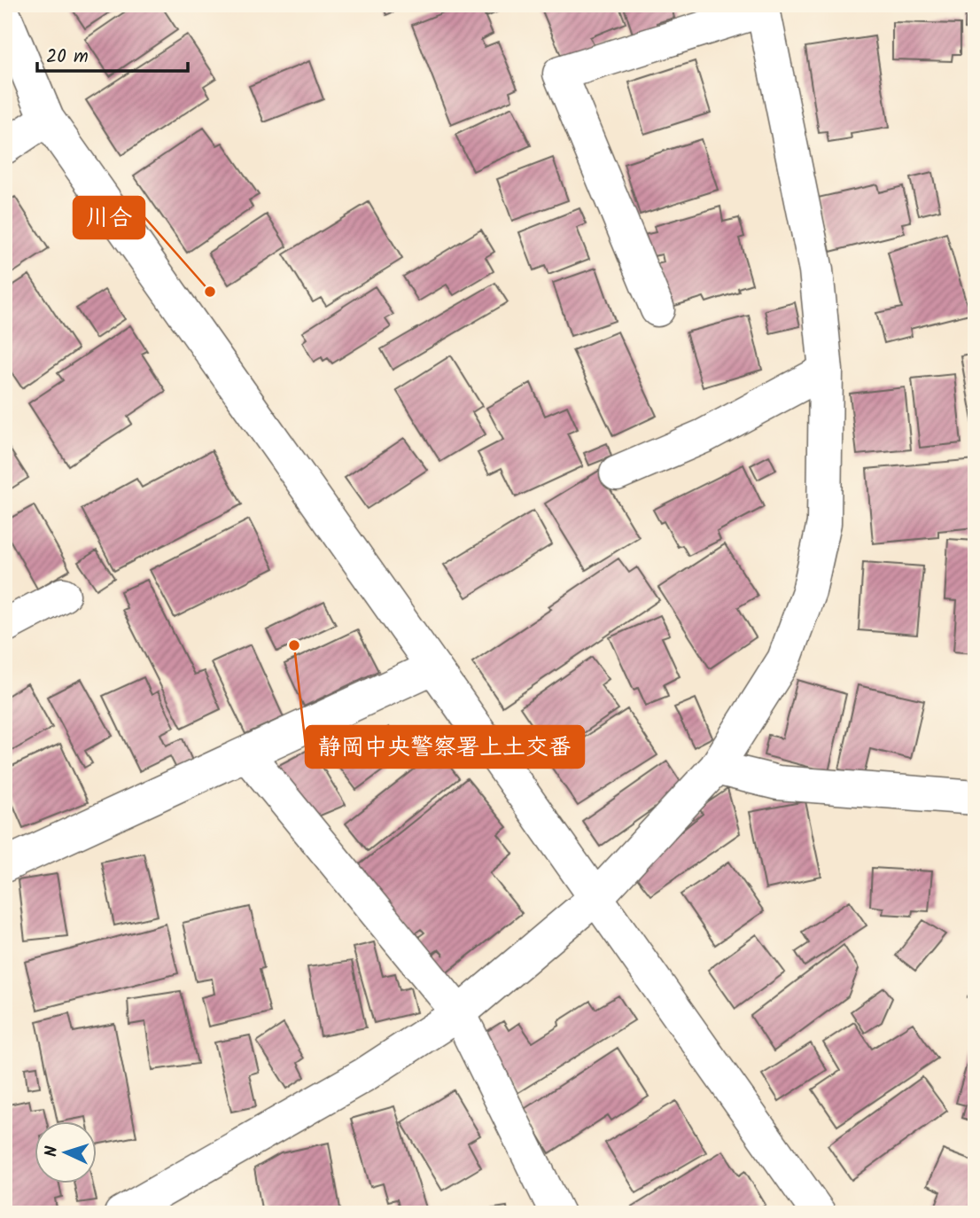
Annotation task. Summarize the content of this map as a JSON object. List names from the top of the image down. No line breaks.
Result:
{"places":["川合","静岡中央警察署上土交番"],"scale_bar":"20 m","north":"left"}
